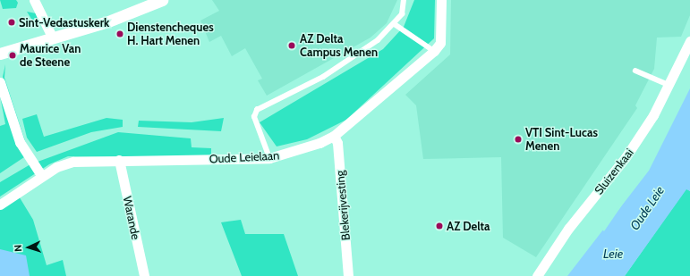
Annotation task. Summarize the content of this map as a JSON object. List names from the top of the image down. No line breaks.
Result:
{"streets":{"street":["Oude Leielaan","Sluizenkaai","Blekerijvesting","Warande"]},"crossings":[["Oude Leielaan","Blekerijvesting"],["Oude Leielaan","Warande"]],"water":["Oude Leie","Leie"],"places":["Sint-Vedastuskerk","Dienstencheques H. Hart Menen","AZ Delta Campus Menen","Maurice Van de Steene","VTI Sint-Lucas Menen","AZ Delta"],"north":"left"}
